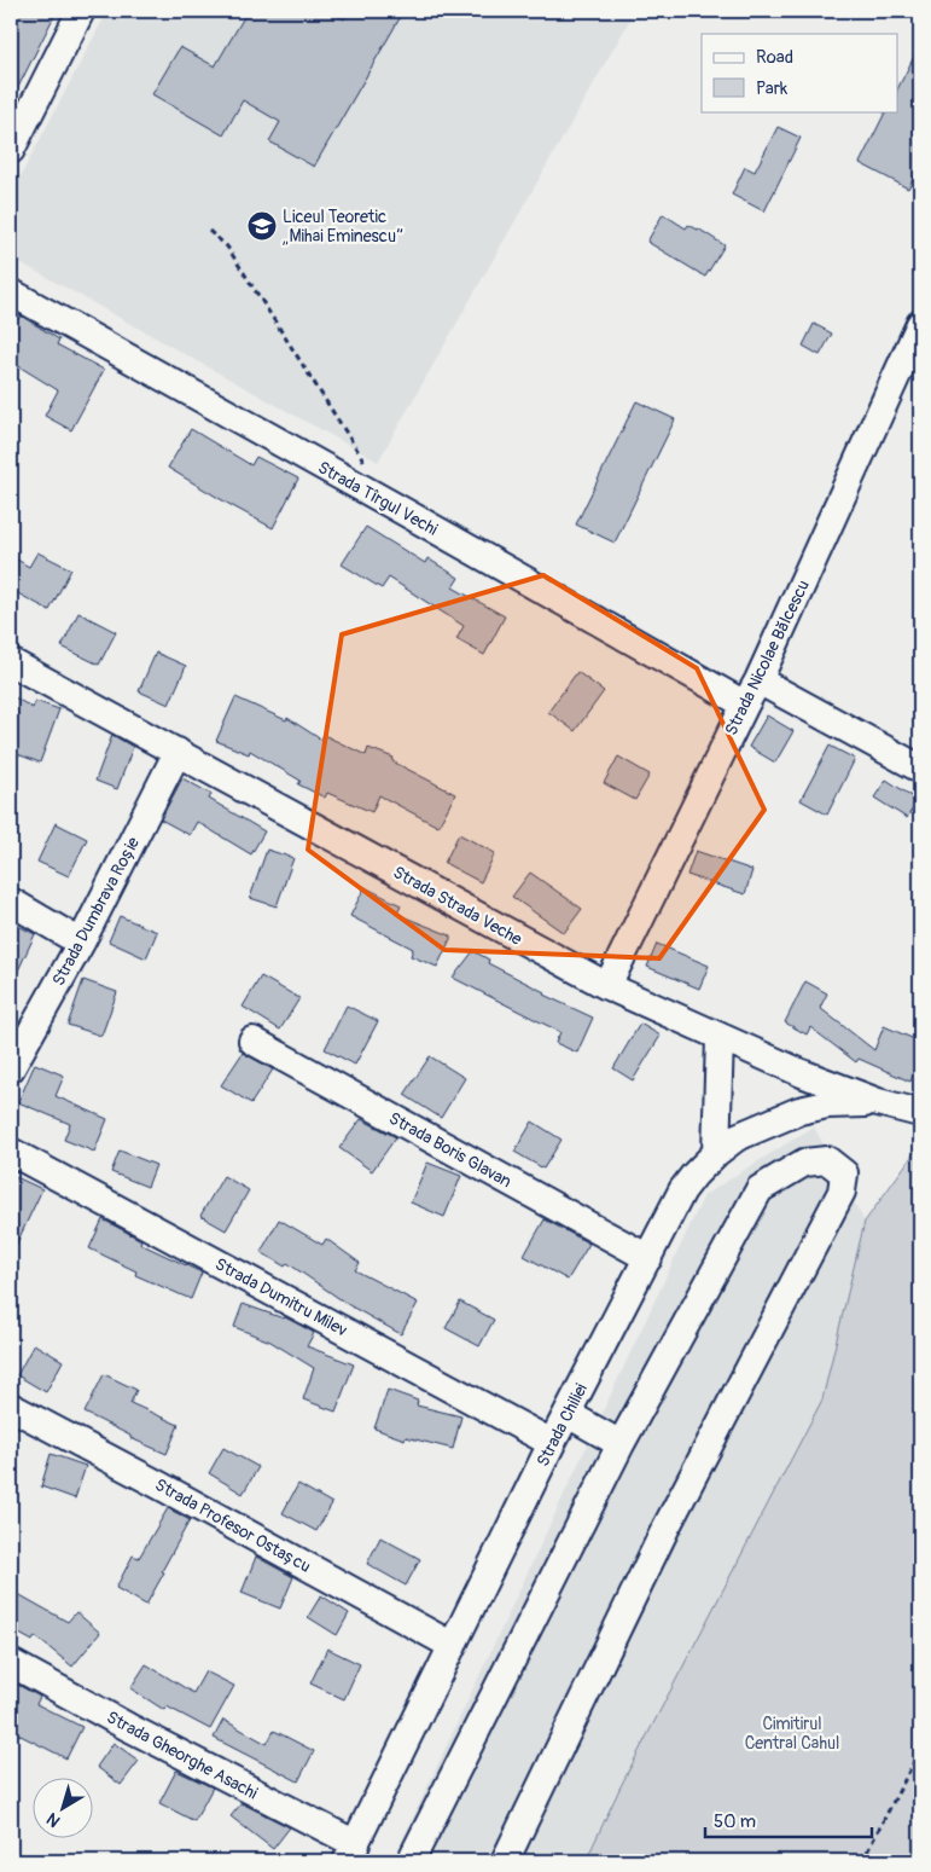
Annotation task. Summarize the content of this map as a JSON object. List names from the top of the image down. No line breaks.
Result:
{"streets":{"street":["Strada Tîrgul Vechi","Strada Nicolae Bălcescu","Strada Strada Veche","Strada Dumbrava Roșie","Strada Boris Glavan","Strada Dumitru Milev","Strada Chiliei","Strada Profesor Ostașcu","Strada Gheorghe Asachi"]},"crossings":[["Strada Tîrgul Vechi","Strada Nicolae Bălcescu"],["Strada Nicolae Bălcescu","Strada Strada Veche"],["Strada Strada Veche","Strada Dumbrava Roșie"],["Strada Strada Veche","Strada Chiliei"],["Strada Boris Glavan","Strada Chiliei"],["Strada Dumitru Milev","Strada Chiliei"],["Strada Chiliei","Strada Profesor Ostașcu"],["Strada Chiliei","Strada Gheorghe Asachi"]],"parks":["Cimitirul Central Cahul"],"places":{"school or university":["Liceul Teoretic „Mihai Eminescu”"]},"legend":["Road","Park"],"scale_bar":"50 m","north":"bottom left"}
